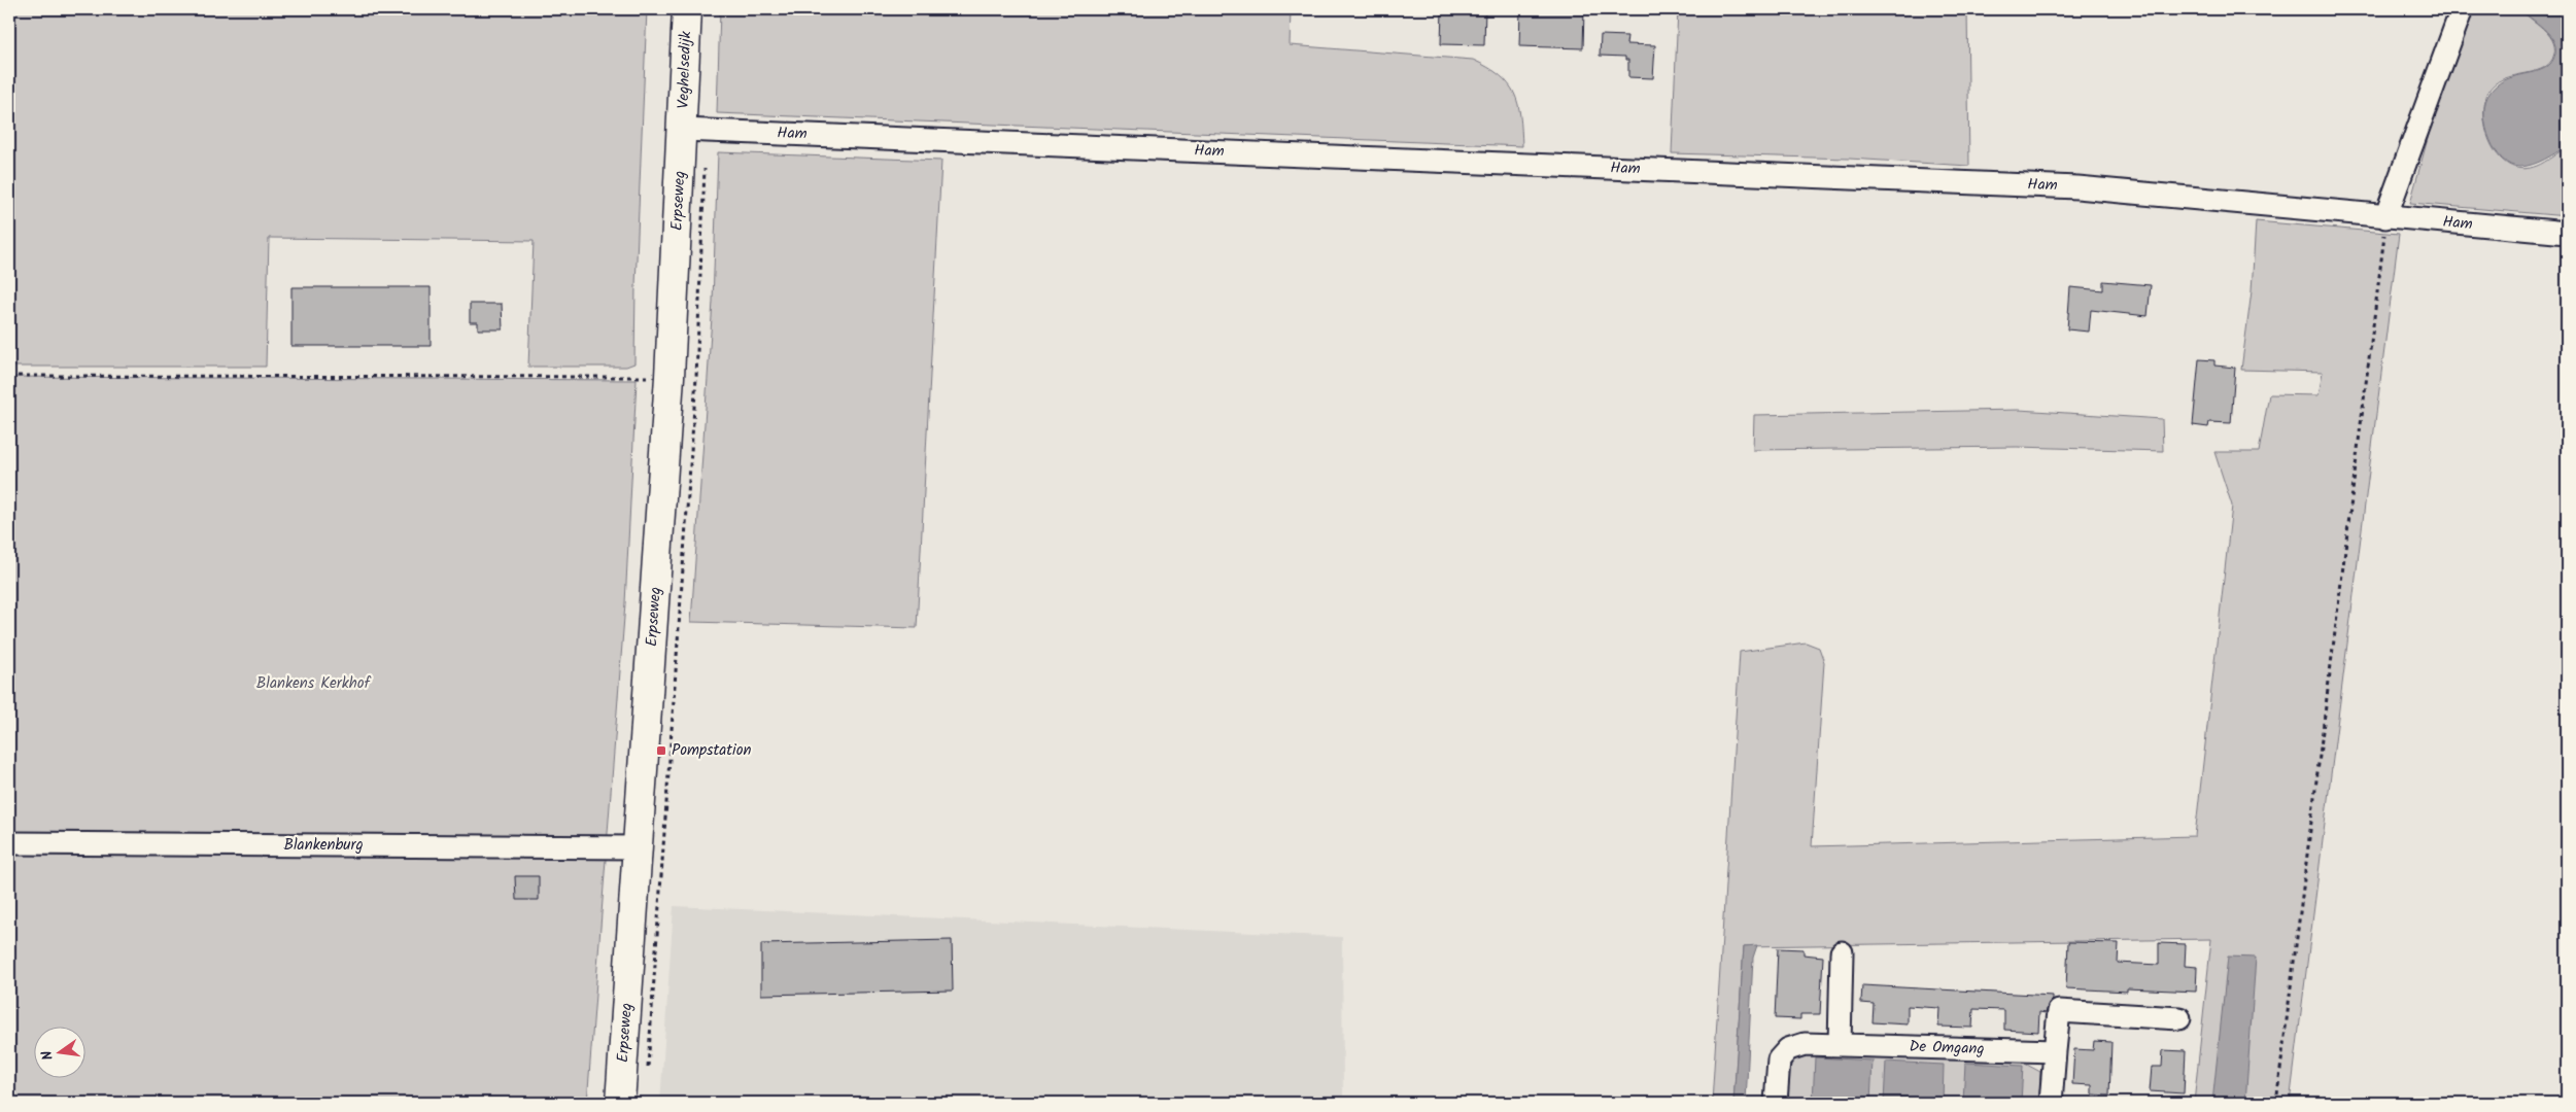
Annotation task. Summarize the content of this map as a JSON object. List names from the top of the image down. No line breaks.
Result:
{"streets":{"main road":["Veghelsedijk","Erpseweg"],"street":["Ham","Blankenburg","De Omgang"]},"crossings":[["Veghelsedijk","Ham"],["Veghelsedijk","Erpseweg"],["Ham","Erpseweg"],["Erpseweg","Blankenburg"]],"parks":["Blankens Kerkhof"],"places":{"transit":["Pompstation"]},"north":"left"}
